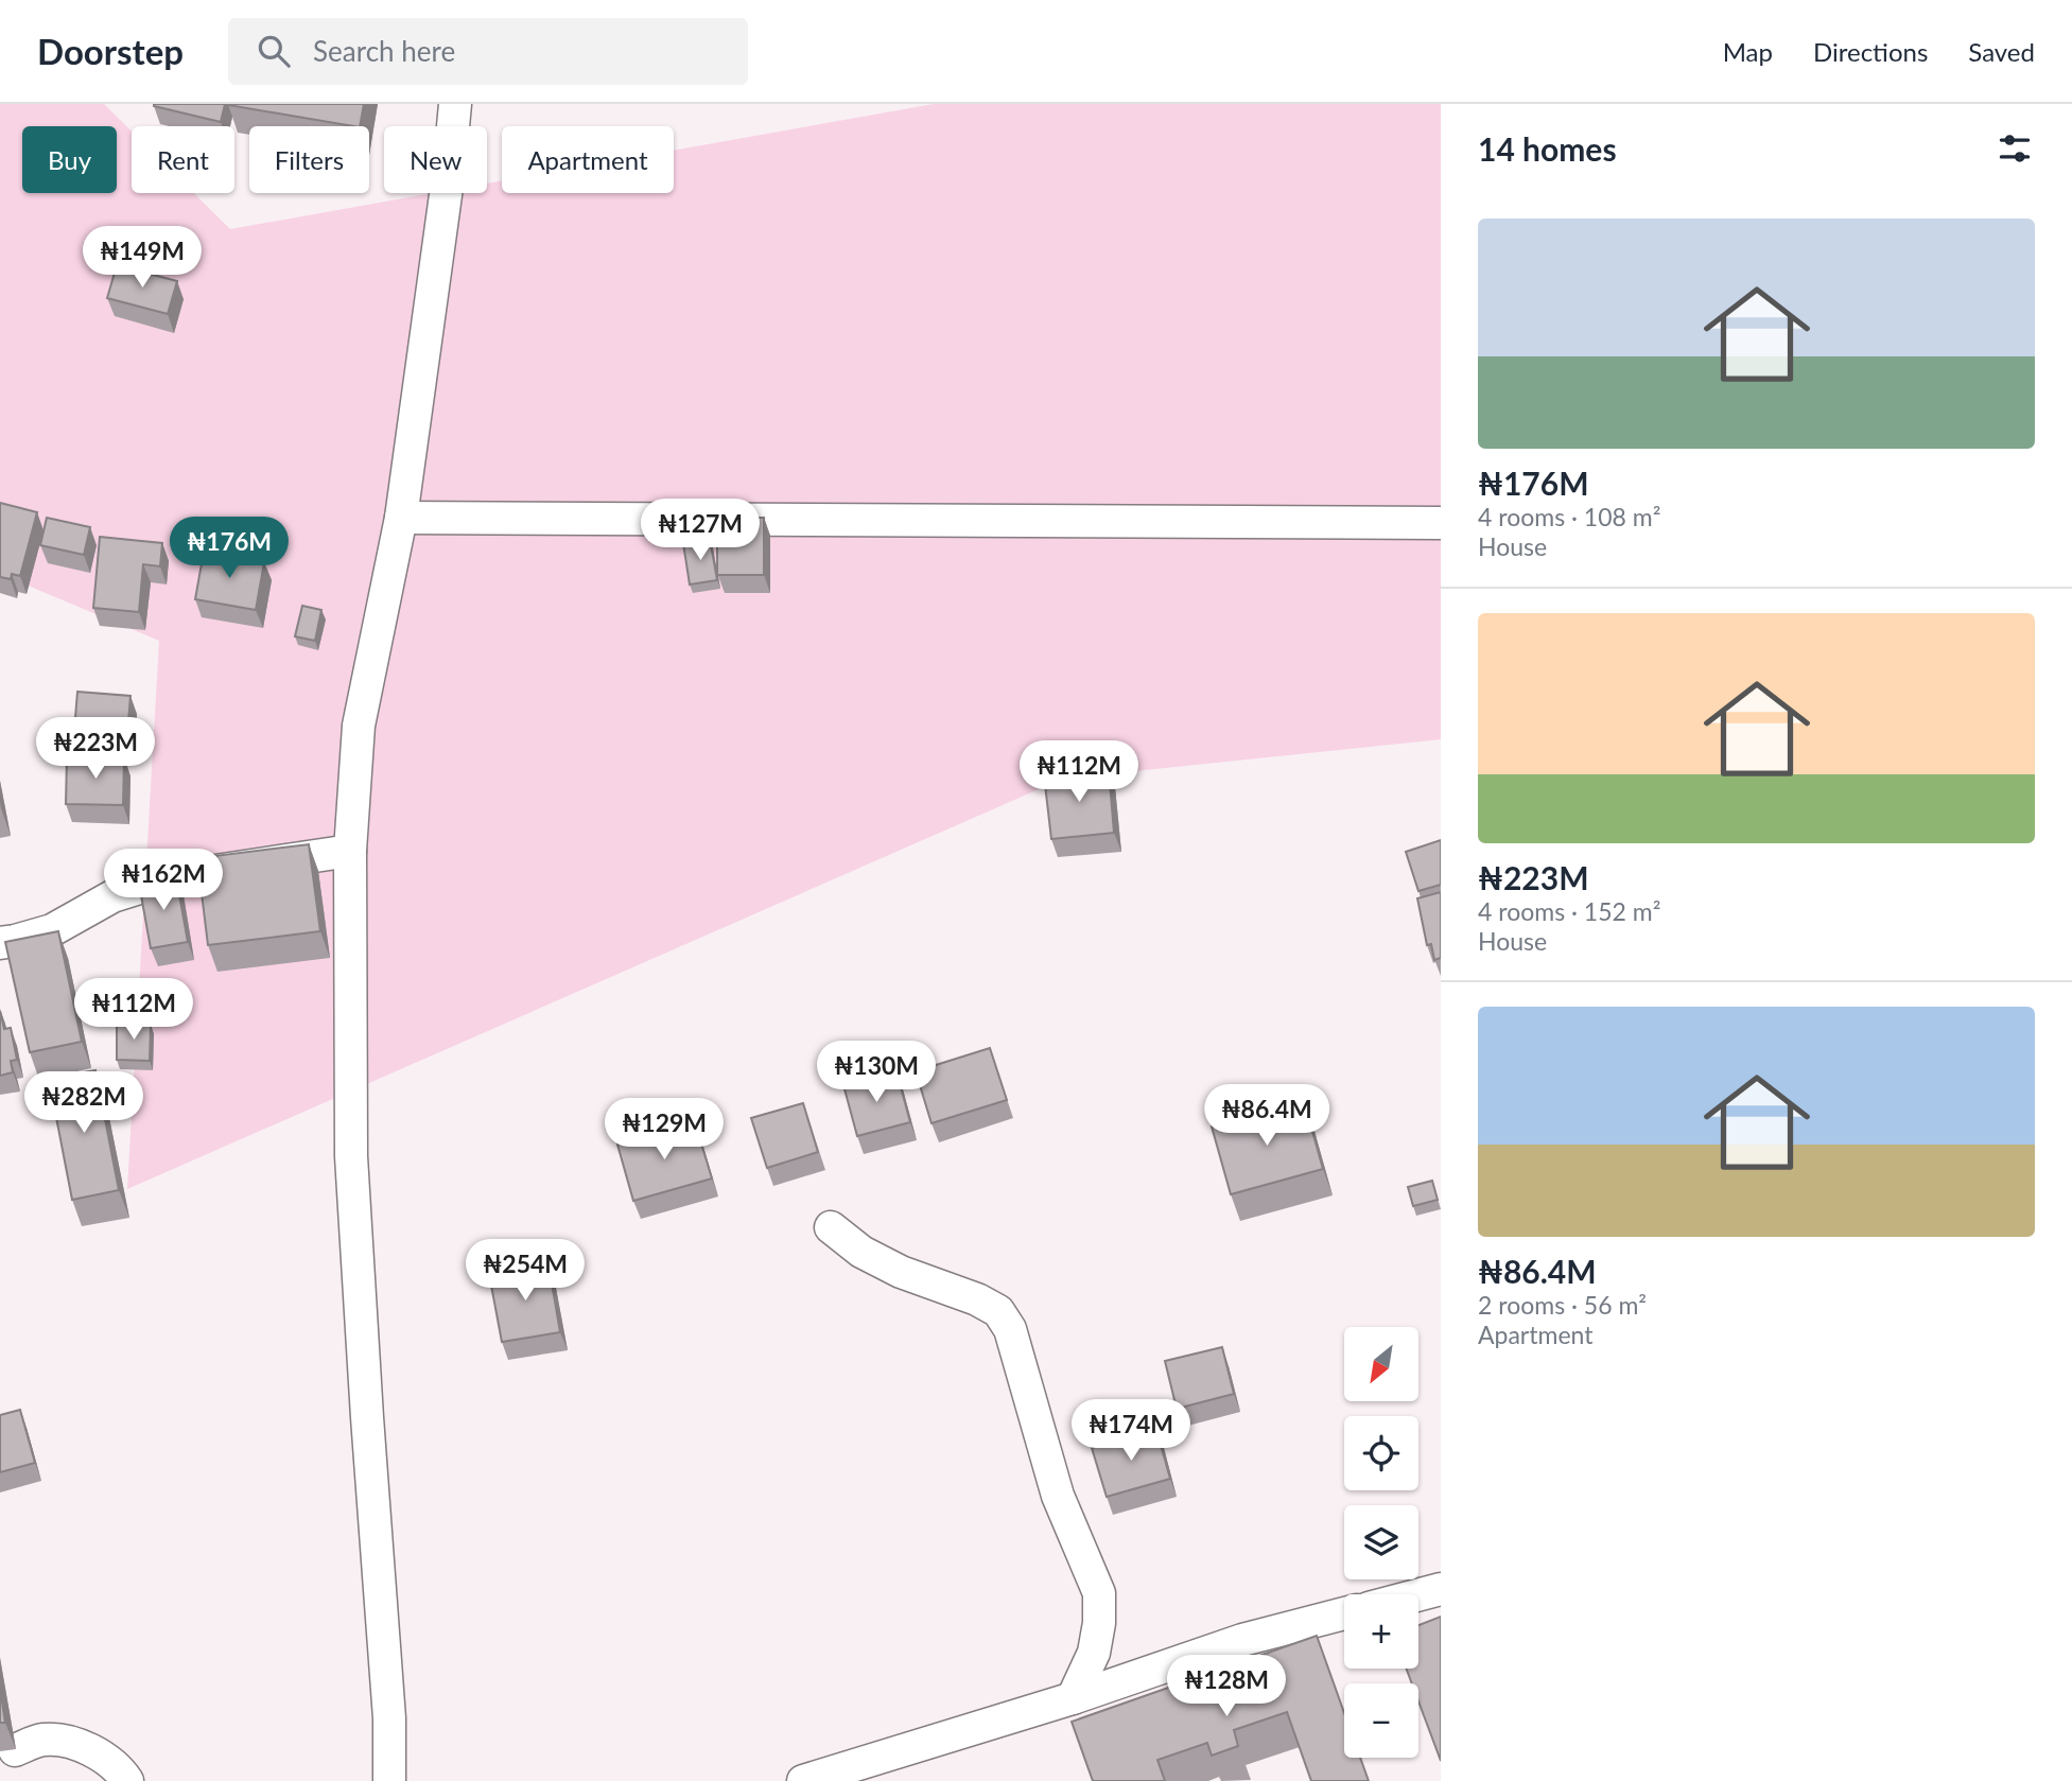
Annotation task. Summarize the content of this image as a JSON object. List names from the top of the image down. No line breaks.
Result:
{"north":"bottom left","page":{"header":"Doorstep","search":"Search here","nav":["Map","Directions","Saved"],"heading":"14 homes","chip":["Buy","Rent","Filters","New","Apartment"],"list":[{"name":"₦176M","note":"4 rooms · 108 m² · House"},{"name":"₦223M","note":"4 rooms · 152 m² · House"},{"name":"₦86.4M","note":"2 rooms · 56 m² · Apartment"}],"price":["₦149M","₦127M","₦176M","₦223M","₦112M","₦162M","₦112M","₦130M","₦282M","₦86.4M","₦129M","₦254M","₦174M","₦128M"],"map_buttons":["+","−"]}}
